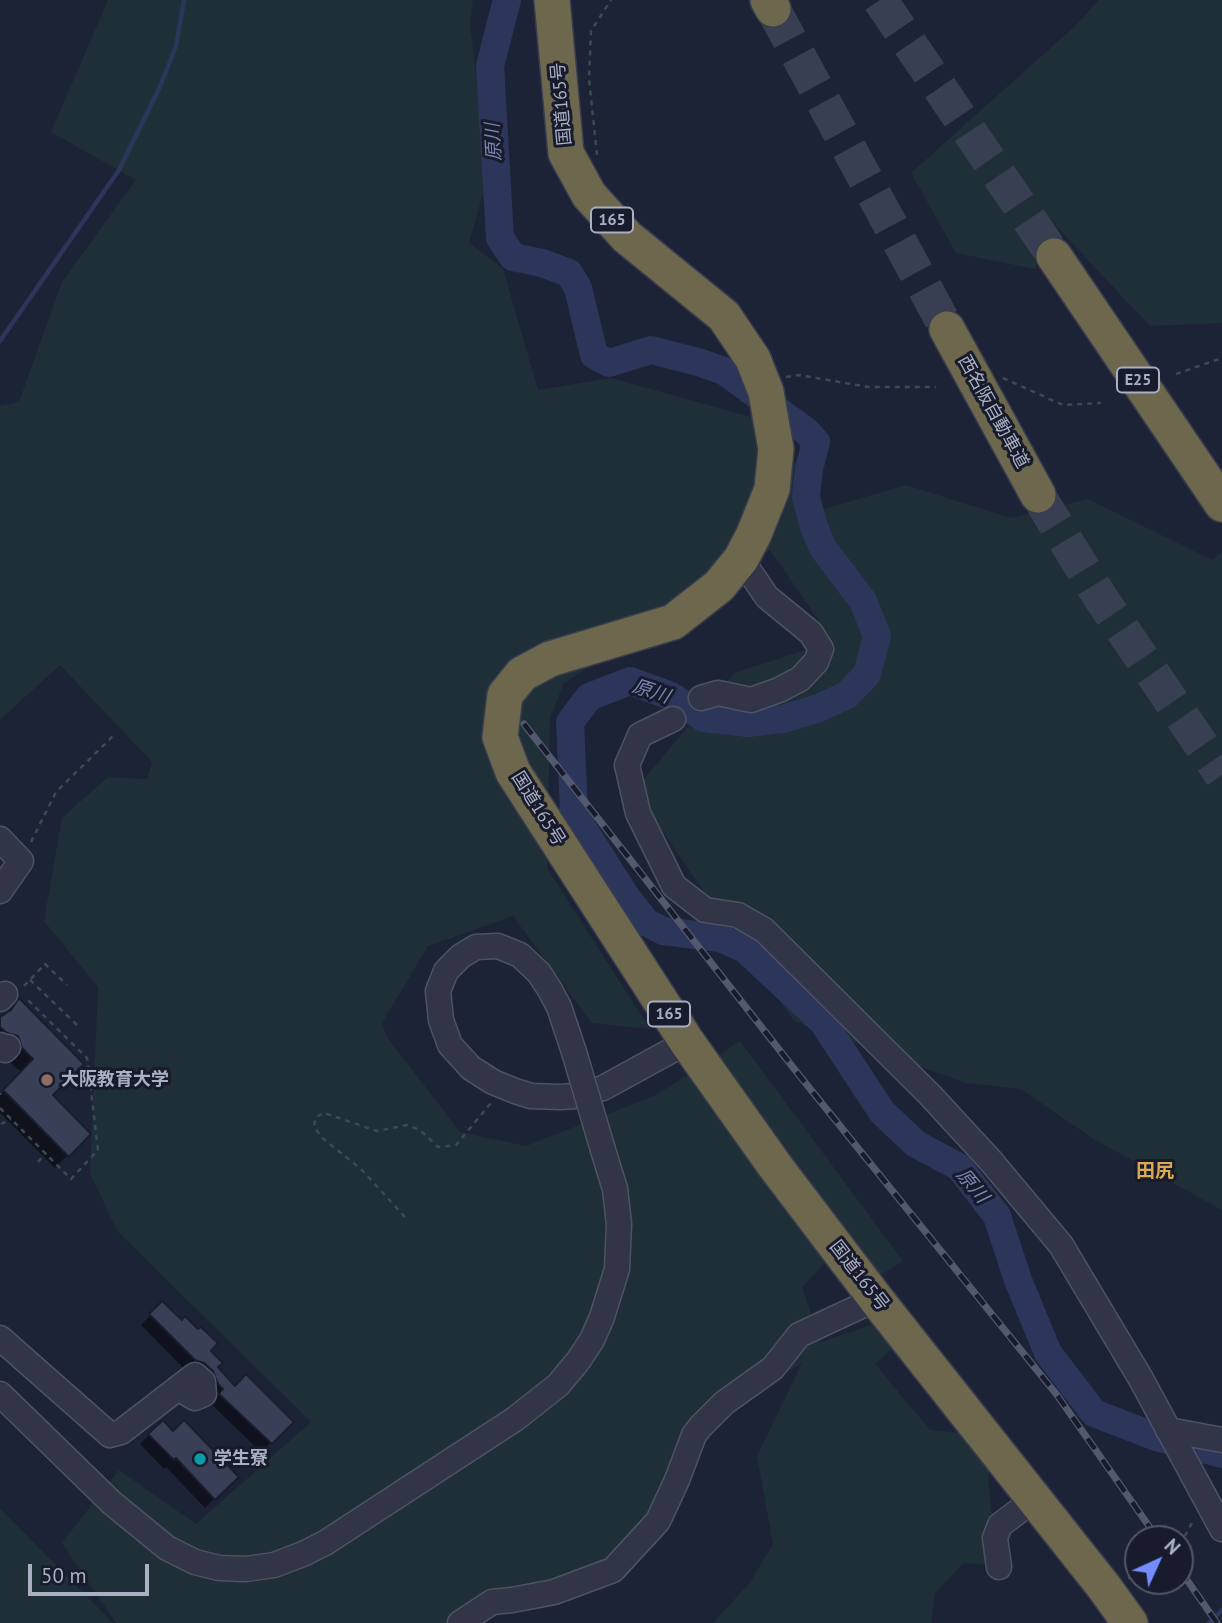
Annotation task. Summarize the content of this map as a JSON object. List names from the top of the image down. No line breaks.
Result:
{"streets":{"highway":["国道165号","165","E25","西名阪自動車道"]},"districts":["田尻"],"water":["原川"],"places":["大阪教育大学","学生寮"],"scale_bar":"50 m","north":"top right"}
